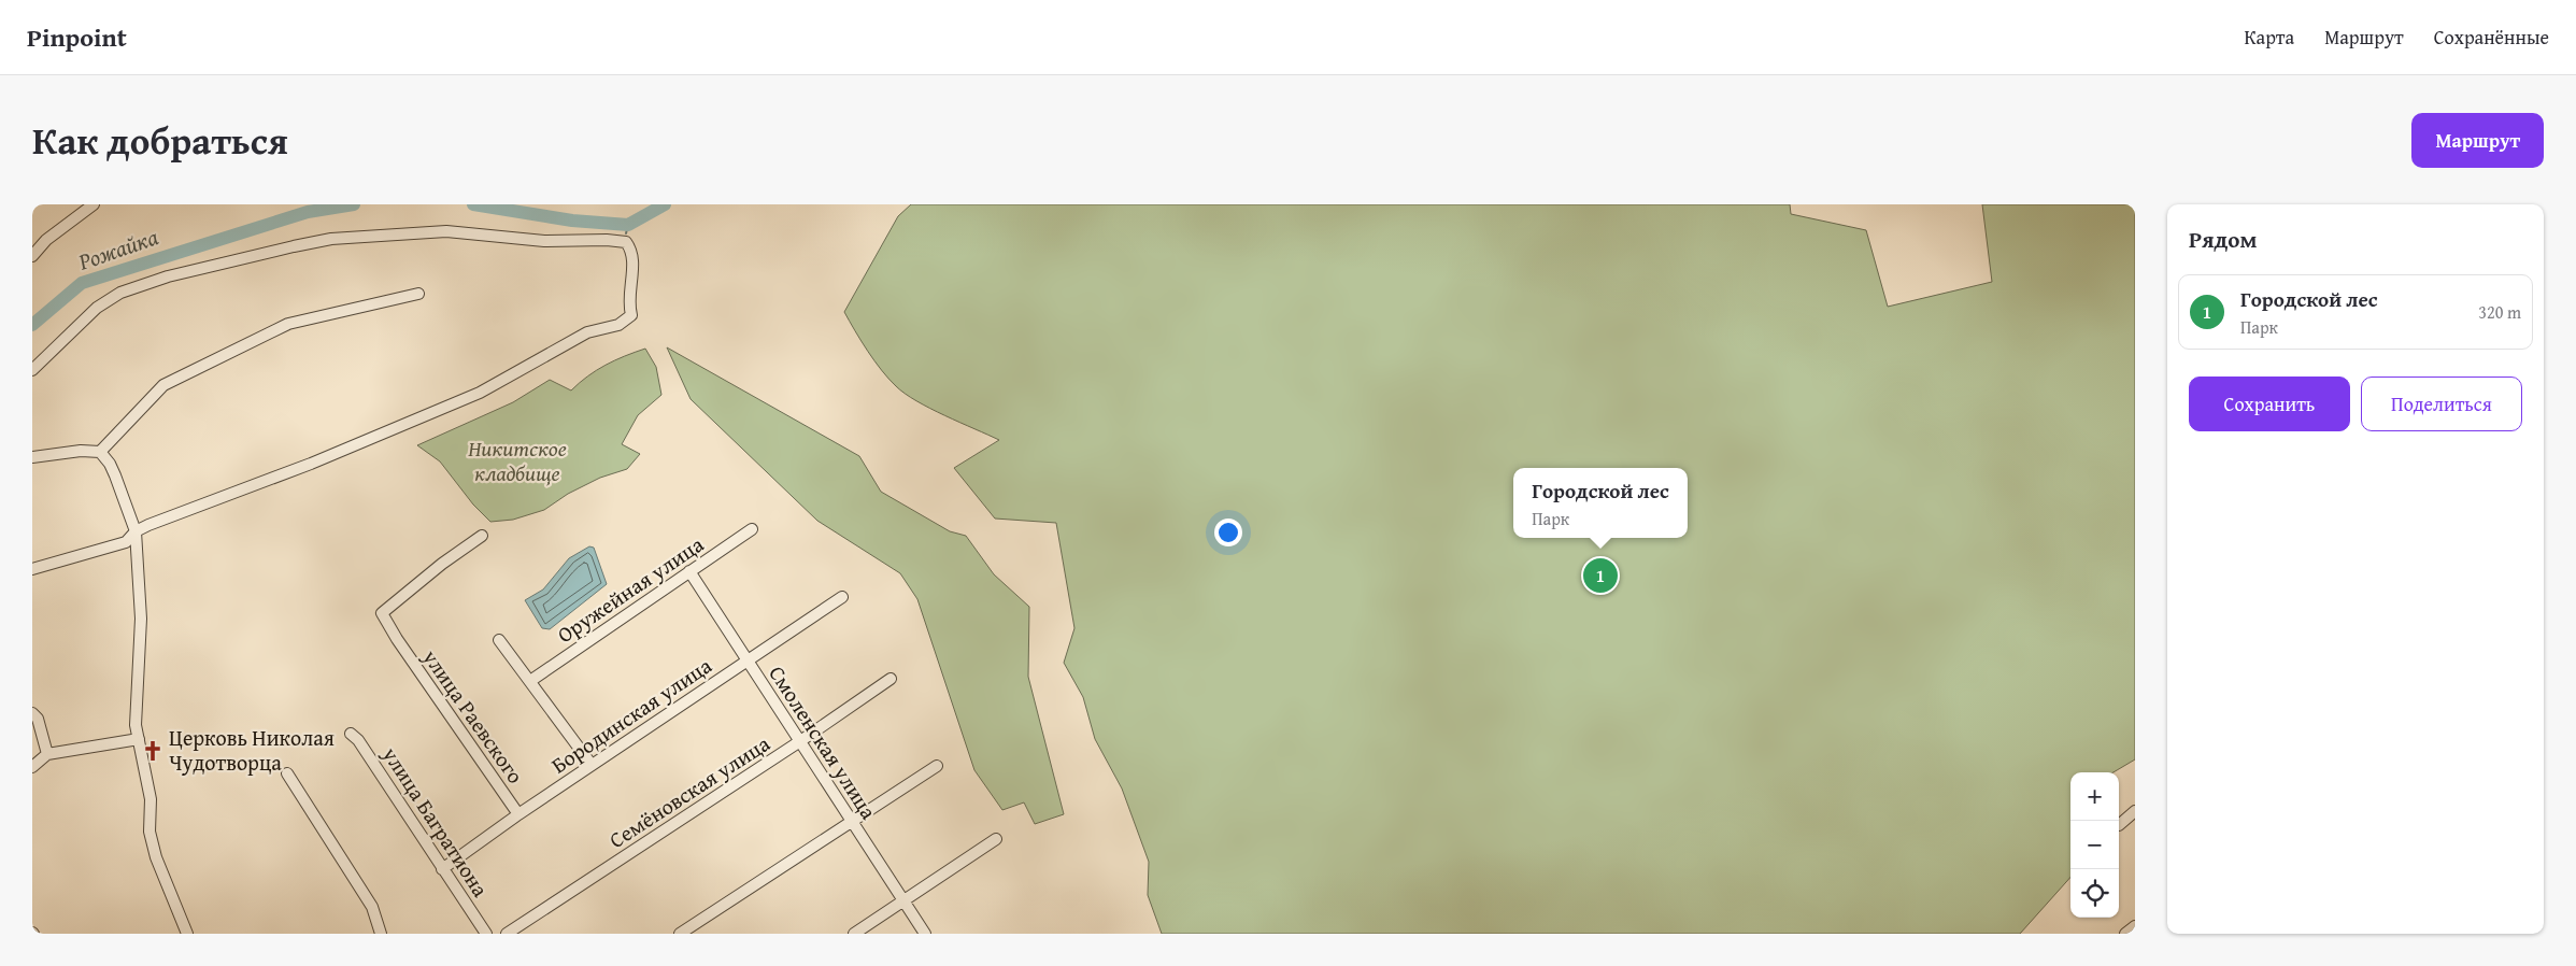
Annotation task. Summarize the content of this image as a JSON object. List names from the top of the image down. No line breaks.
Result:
{"streets":{"street":["Оружейная улица","Бородинская улица","улица Раевского","Смоленская улица","Семёновская улица","улица Багратиона"]},"crossings":[["Оружейная улица","Смоленская улица"],["Бородинская улица","улица Раевского"],["Бородинская улица","Смоленская улица"],["Бородинская улица","улица Багратиона"],["Смоленская улица","Семёновская улица"]],"water":["Рожайка"],"parks":["Никитское кладбище"],"places":{"church":["Церковь Николая Чудотворца"]},"page":{"header":"Pinpoint","nav":["Карта","Маршрут","Сохранённые"],"title":"Как добраться","buttons":["Маршрут",["Сохранить","Поделиться"]],"heading":"Рядом","list":[{"mark":"1","name":"Городской лес","note":"Парк","value":"320 m"}],"popup":["Городской лес","Парк"],"pins":"1","map_buttons":["+","−"]}}
